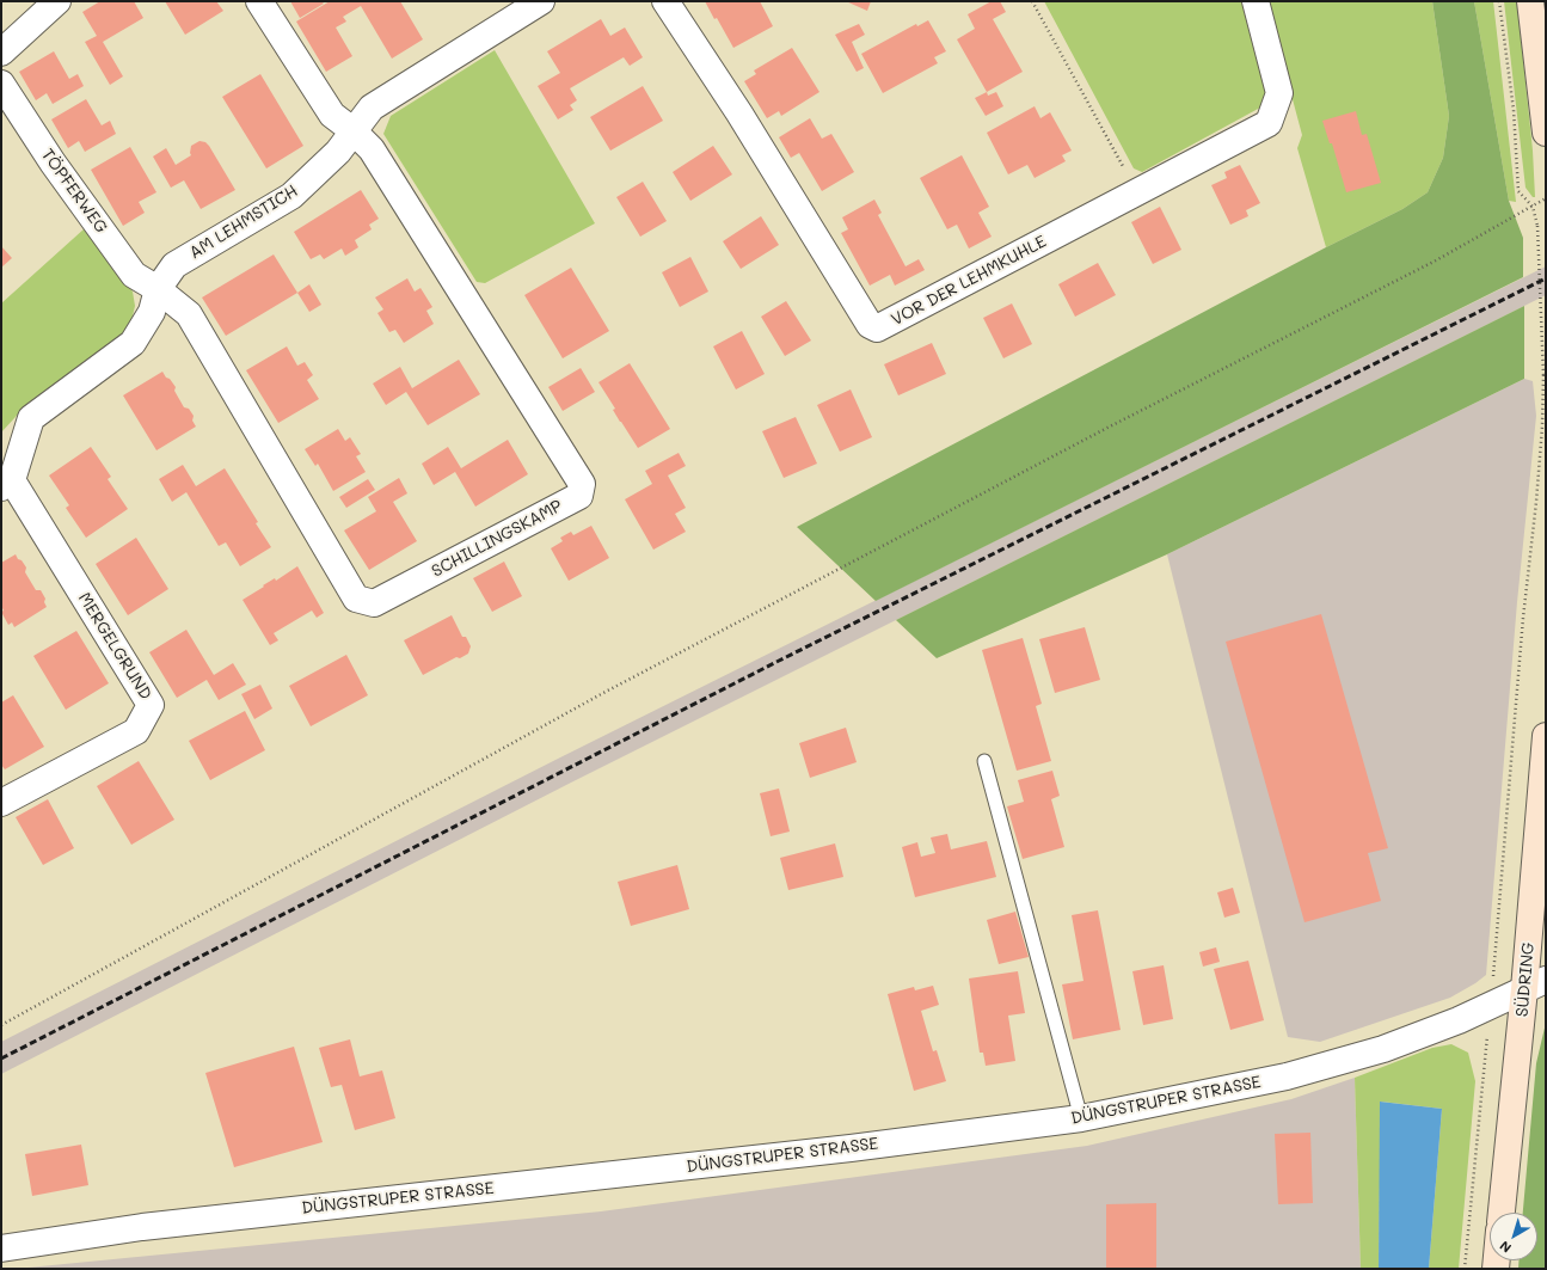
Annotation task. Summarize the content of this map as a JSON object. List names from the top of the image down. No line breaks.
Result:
{"streets":{"main road":["SÜDRING"],"street":["TÖPFERWEG","AM LEHMSTICH","VOR DER LEHMKUHLE","SCHILLINGSKAMP","MERGELGRUND","DÜNGSTRUPER STRASSE"]},"crossings":[["TÖPFERWEG","AM LEHMSTICH"],["TÖPFERWEG","SCHILLINGSKAMP"],["AM LEHMSTICH","SCHILLINGSKAMP"],["AM LEHMSTICH","MERGELGRUND"],["SÜDRING","DÜNGSTRUPER STRASSE"]],"north":"bottom left"}
